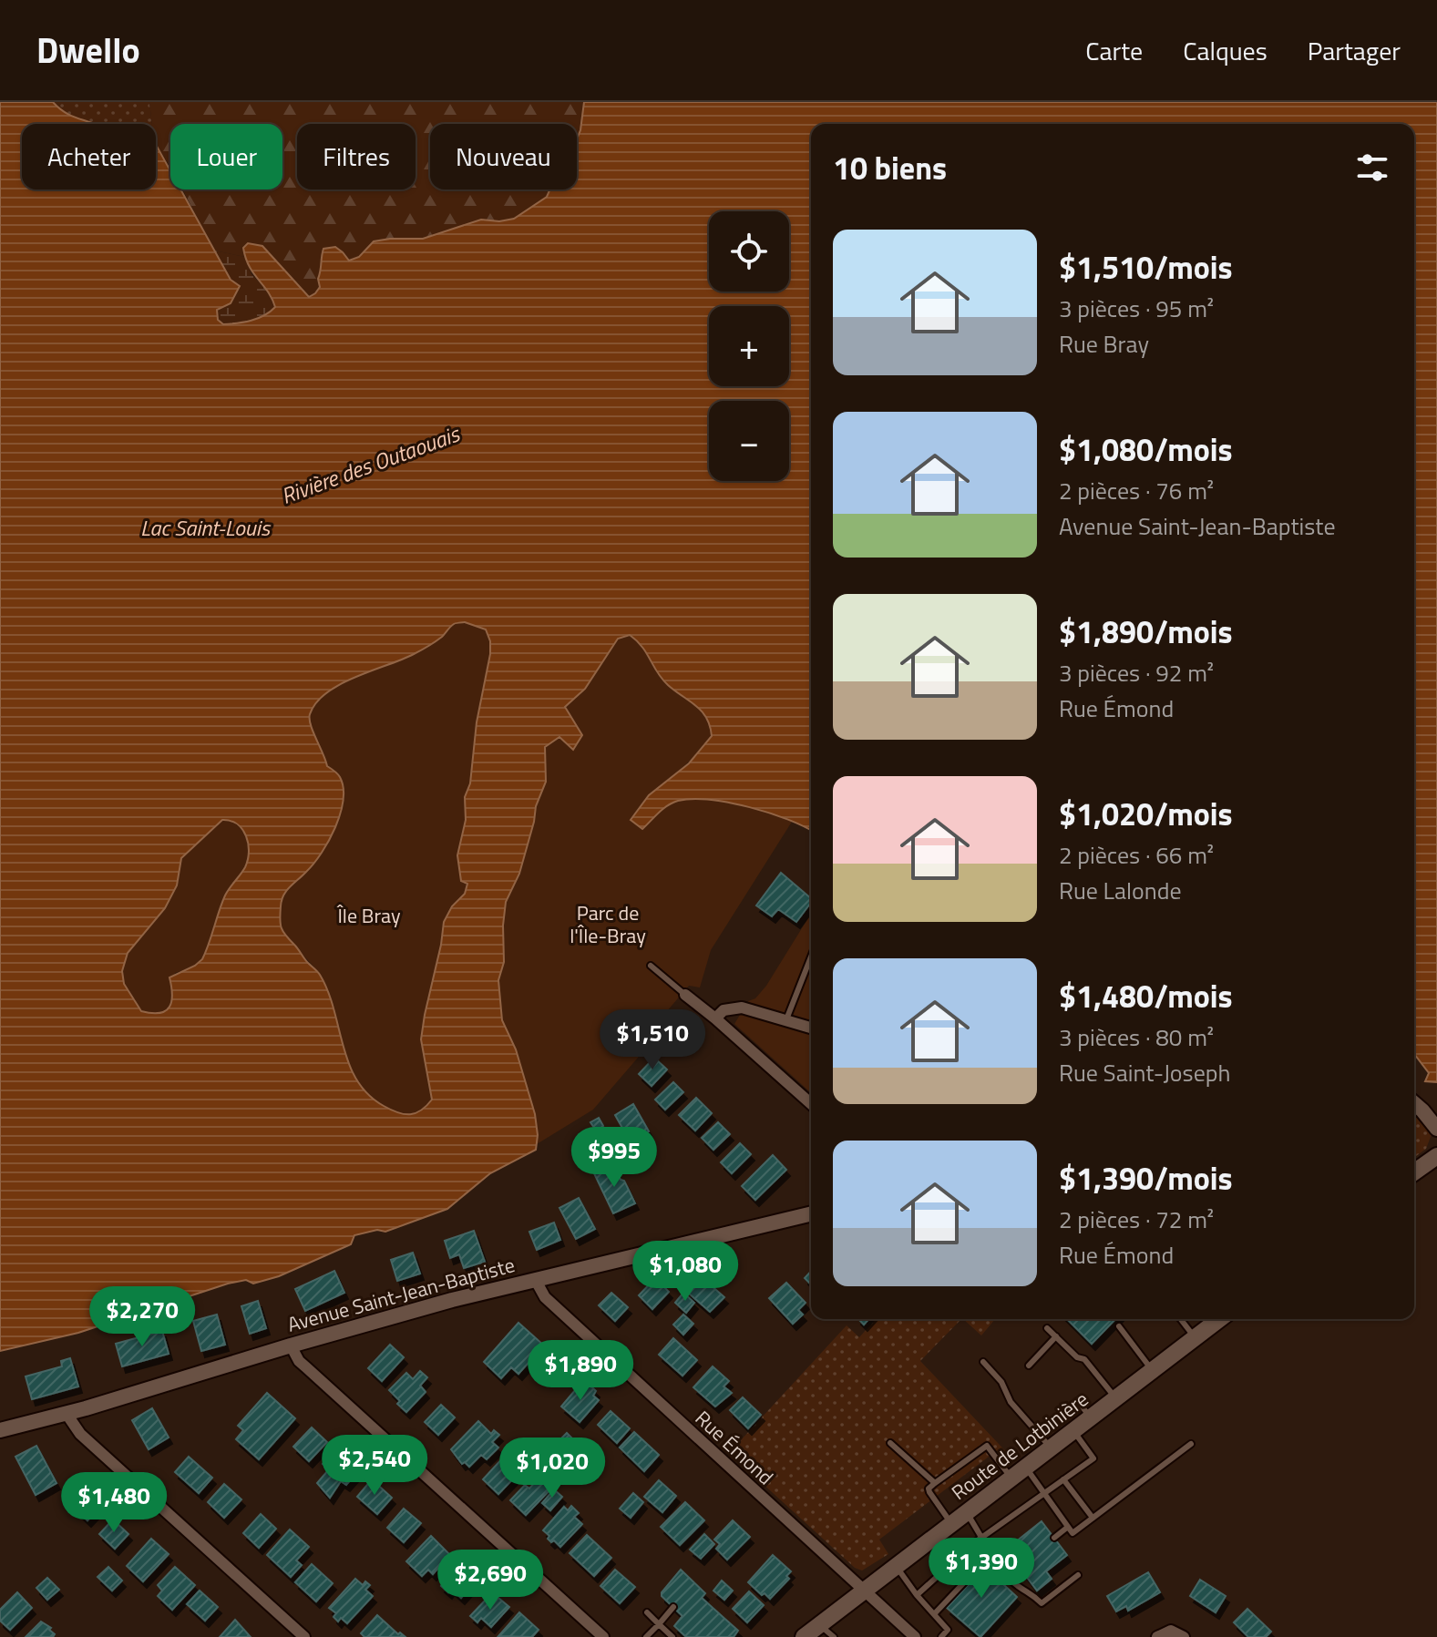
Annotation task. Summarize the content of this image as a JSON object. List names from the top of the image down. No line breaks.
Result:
{"streets":{"main road":["Route de Lotbinière"],"street":["Avenue Saint-Jean-Baptiste","Rue Émond"]},"crossings":[["Avenue Saint-Jean-Baptiste","Rue Émond"],["Route de Lotbinière","Rue Émond"]],"water":["Rivière des Outaouais","Lac Saint-Louis"],"parks":["Parc de l'Île-Bray","Île Bray"],"page":{"header":"Dwello","nav":["Carte","Calques","Partager"],"chip":["Acheter","Louer","Filtres","Nouveau"],"heading":"10 biens","map_buttons":["+","−"],"list":[{"name":"$1,510/mois","note":"3 pièces · 95 m² · Rue Bray"},{"name":"$1,080/mois","note":"2 pièces · 76 m² · Avenue Saint-Jean-Baptiste"},{"name":"$1,890/mois","note":"3 pièces · 92 m² · Rue Émond"},{"name":"$1,020/mois","note":"2 pièces · 66 m² · Rue Lalonde"},{"name":"$1,480/mois","note":"3 pièces · 80 m² · Rue Saint-Joseph"},{"name":"$1,390/mois","note":"2 pièces · 72 m² · Rue Émond"}],"price":["$1,510","$995","$1,080","$2,270","$1,890","$2,540","$1,020","$1,480","$1,390","$2,690"]}}
